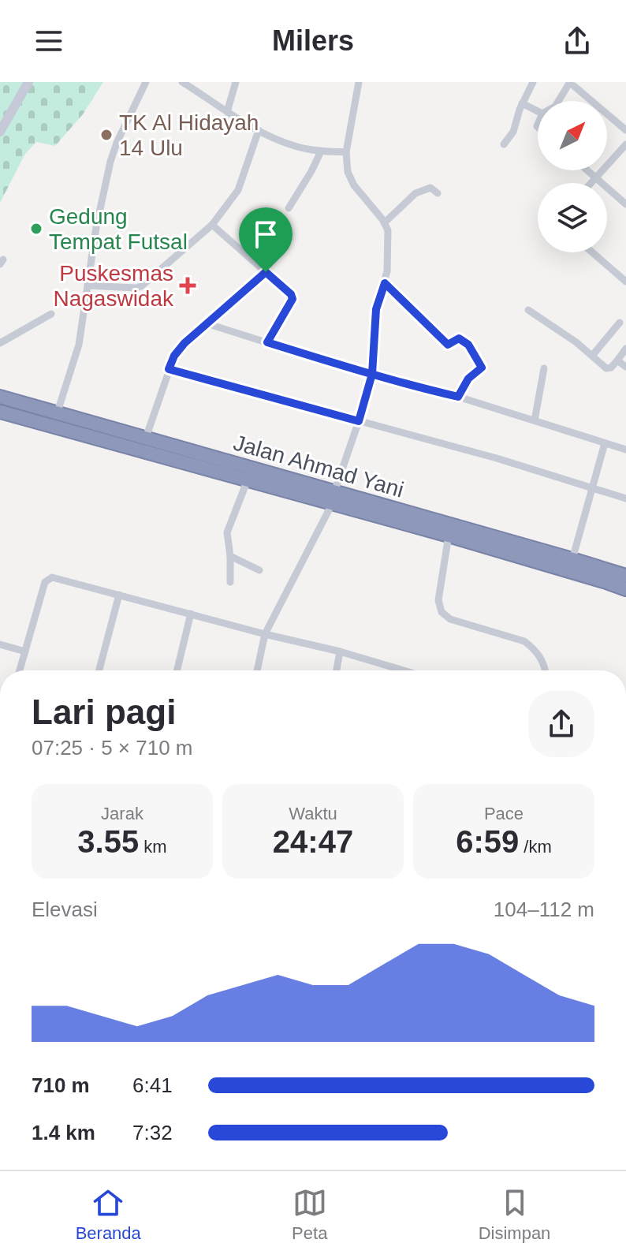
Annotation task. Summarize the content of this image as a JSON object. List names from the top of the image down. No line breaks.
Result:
{"streets":{"highway":["Jalan Ahmad Yani"]},"places":{"other":["TK Al Hidayah 14 Ulu","Gedung Tempat Futsal"],"health":["Puskesmas Nagaswidak"]},"north":"top right","page":{"header":"Milers","heading":["Lari pagi","07:25 · 5 × 710 m"],"stats":[["Jarak","3.55 km"],["Waktu","24:47"],["Pace","6:59 /km"]],"chart":["Elevasi","104–112 m"],"list":[{"name":"710 m","note":"6:41"},{"name":"1.4 km","note":"7:32"}],"tabs":["Beranda","Peta","Disimpan"]}}
